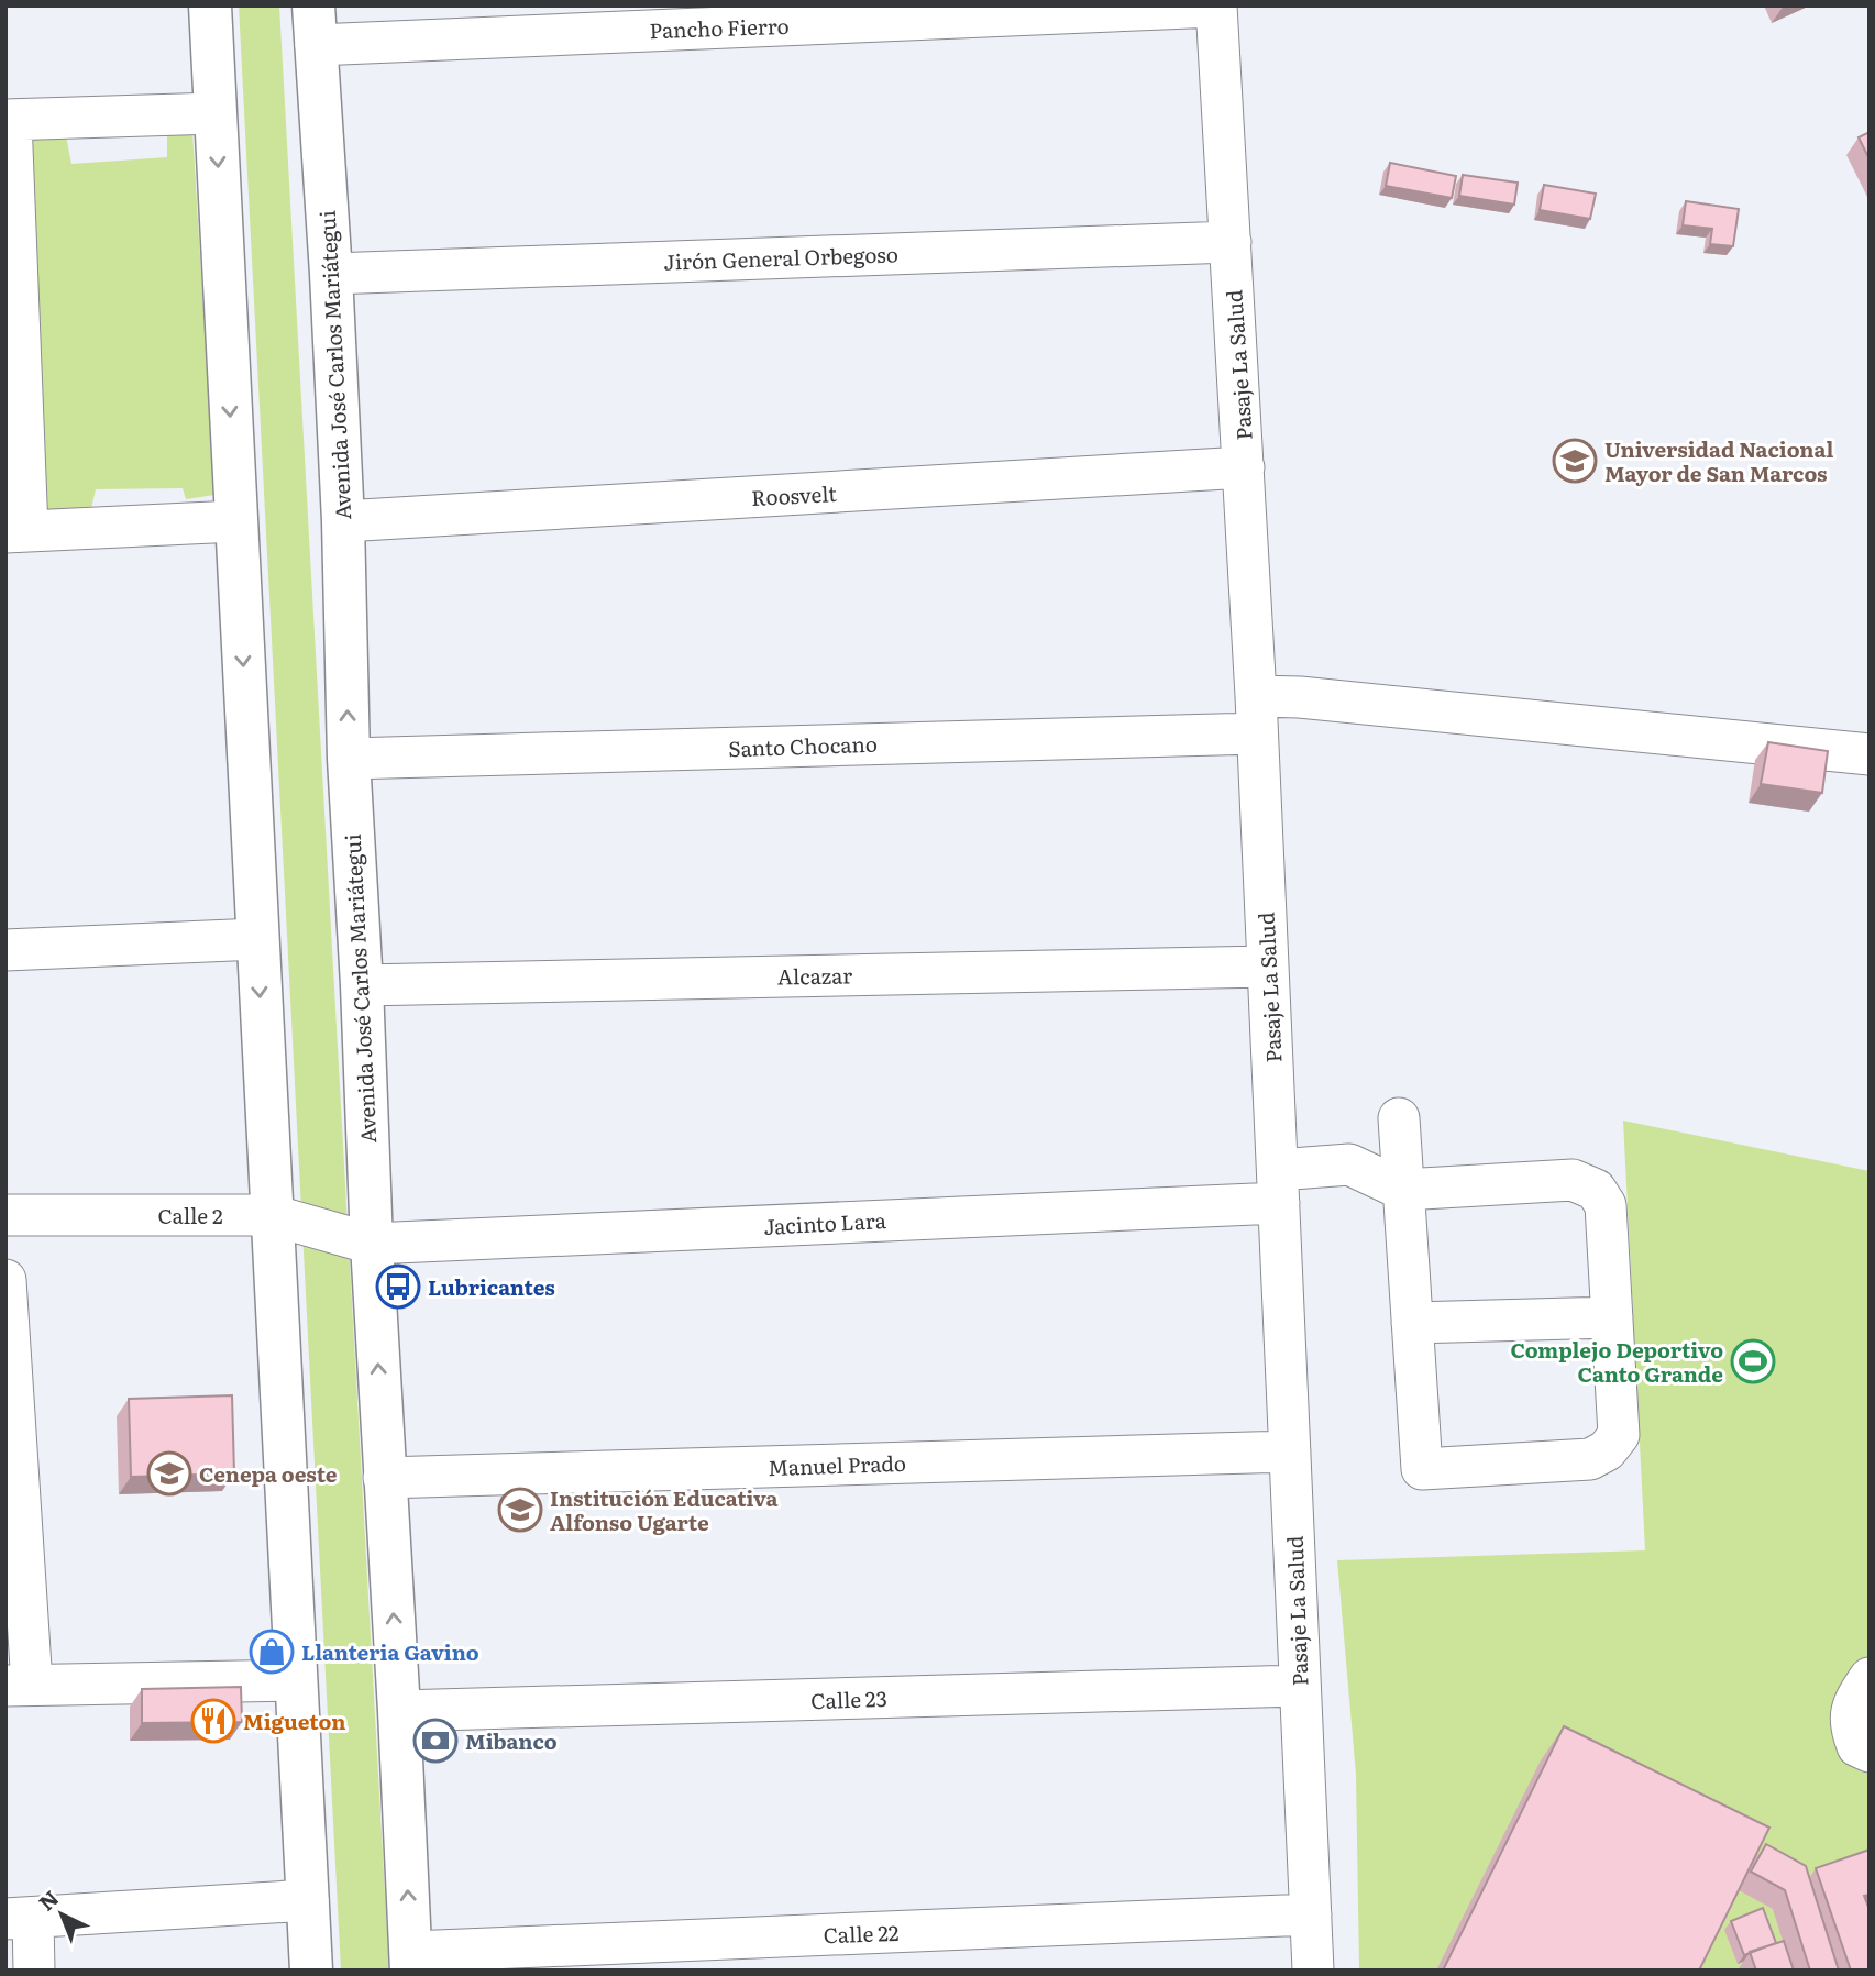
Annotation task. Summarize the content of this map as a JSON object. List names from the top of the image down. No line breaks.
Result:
{"streets":{"main road":["Avenida José Carlos Mariátegui"],"street":["Pancho Fierro","Jirón General Orbegoso","Pasaje La Salud","Roosvelt","Santo Chocano","Alcazar","Calle 2","Jacinto Lara","Manuel Prado","Calle 23","Calle 22"]},"crossings":[["Pancho Fierro","Avenida José Carlos Mariátegui"],["Pancho Fierro","Pasaje La Salud"],["Jirón General Orbegoso","Avenida José Carlos Mariátegui"],["Jirón General Orbegoso","Pasaje La Salud"],["Avenida José Carlos Mariátegui","Roosvelt"],["Avenida José Carlos Mariátegui","Santo Chocano"],["Avenida José Carlos Mariátegui","Alcazar"],["Avenida José Carlos Mariátegui","Calle 2"],["Avenida José Carlos Mariátegui","Jacinto Lara"],["Avenida José Carlos Mariátegui","Manuel Prado"],["Avenida José Carlos Mariátegui","Calle 23"],["Avenida José Carlos Mariátegui","Calle 22"],["Pasaje La Salud","Roosvelt"],["Pasaje La Salud","Santo Chocano"],["Pasaje La Salud","Alcazar"],["Pasaje La Salud","Jacinto Lara"],["Pasaje La Salud","Manuel Prado"],["Pasaje La Salud","Calle 23"],["Pasaje La Salud","Calle 22"],["Calle 2","Jacinto Lara"]],"places":{"school or university":["Universidad Nacional Mayor de San Marcos","Cenepa oeste","Institución Educativa Alfonso Ugarte"],"bus stop":["Lubricantes"],"sports":["Complejo Deportivo Canto Grande"],"shop":["Llanteria Gavino"],"restaurant":["Migueton"],"bank":["Mibanco"]},"north":"top left"}
